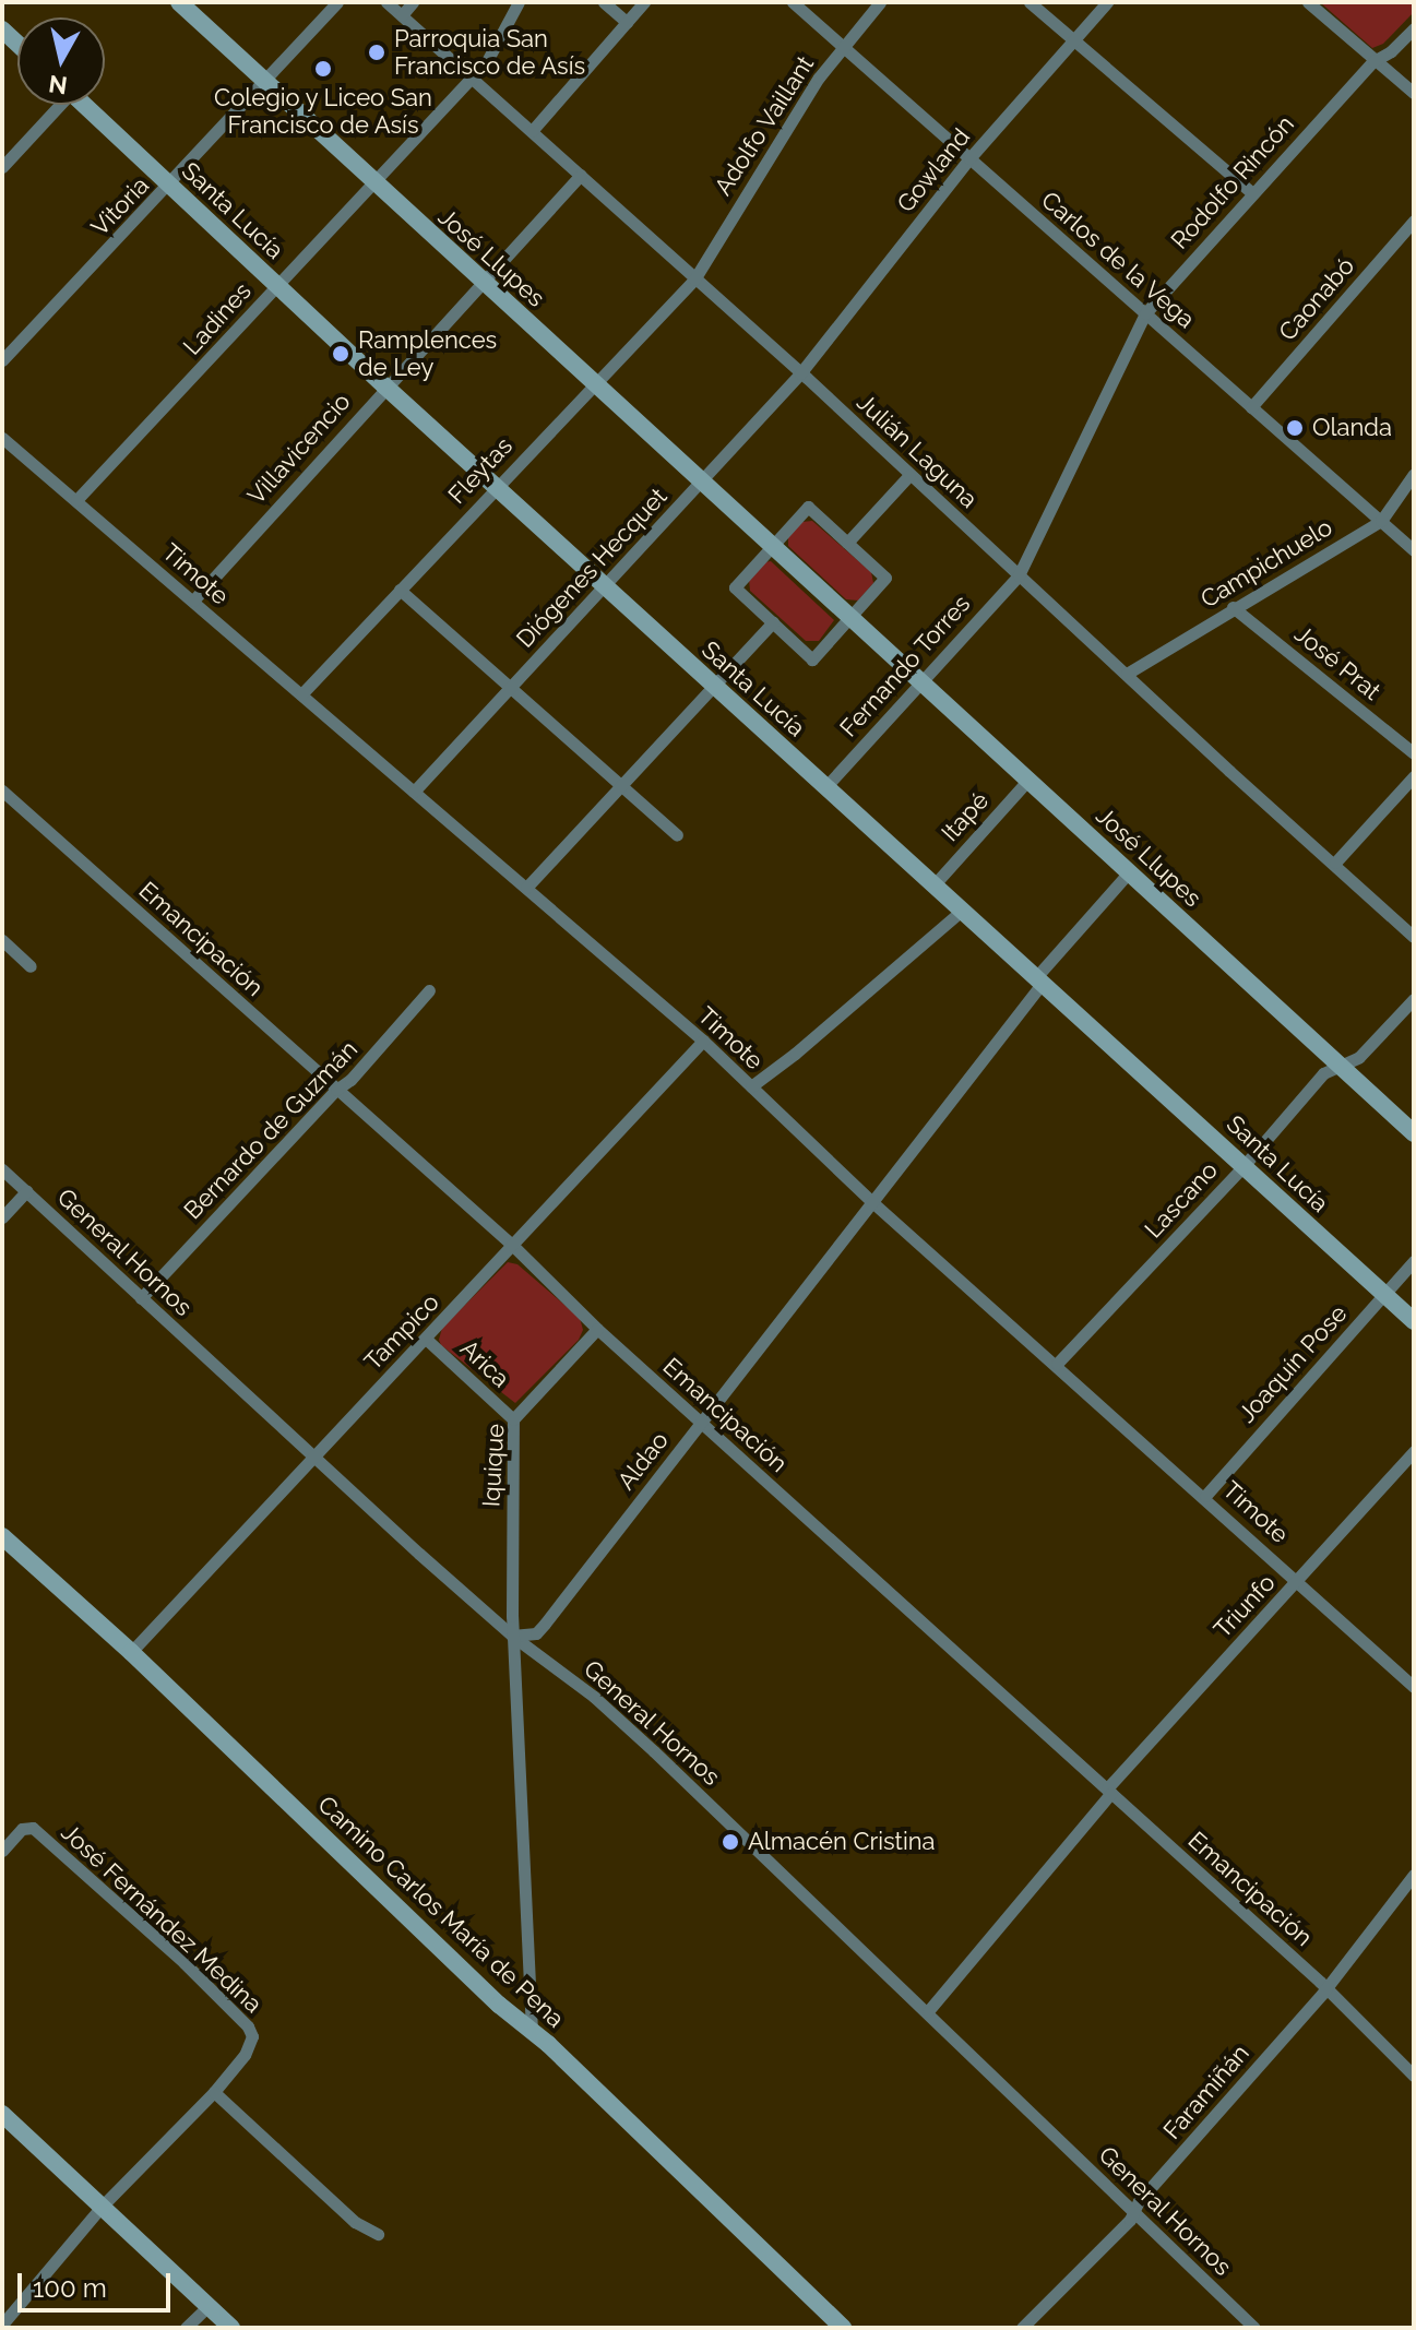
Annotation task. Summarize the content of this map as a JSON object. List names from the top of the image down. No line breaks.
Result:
{"streets":{"street":["Adolfo Vaillant","Gowland","Rodolfo Rincón","Vitoria","Santa Lucía","José Llupes","Carlos de la Vega","Caonabó","Ladines","Villavicencio","Julián Laguna","Fleytas","Campichuelo","Diógenes Hecquet","Timote","José Prat","Fernando Torres","Itapé","Emancipación","Bernardo de Guzmán","Lascano","General Hornos","Tampico","Arica","Joaquín Pose","Aldao","Iquique","Triunfo","Camino Carlos María de Pena","José Fernández Medina","Faramiñán"]},"crossings":[["Adolfo Vaillant","Carlos de la Vega"],["Adolfo Vaillant","Julián Laguna"],["Adolfo Vaillant","Fleytas"],["Gowland","Carlos de la Vega"],["Gowland","Julián Laguna"],["Gowland","Diógenes Hecquet"],["Rodolfo Rincón","Carlos de la Vega"],["Rodolfo Rincón","Julián Laguna"],["Rodolfo Rincón","Fernando Torres"],["Vitoria","Santa Lucía"],["Vitoria","José Llupes"],["Santa Lucía","Ladines"],["Santa Lucía","Villavicencio"],["Santa Lucía","Fleytas"],["Santa Lucía","Diógenes Hecquet"],["Santa Lucía","Fernando Torres"],["Santa Lucía","Itapé"],["Santa Lucía","Lascano"],["Santa Lucía","Joaquín Pose"],["Santa Lucía","Aldao"],["José Llupes","Ladines"],["José Llupes","Villavicencio"],["José Llupes","Fleytas"],["José Llupes","Diógenes Hecquet"],["José Llupes","Fernando Torres"],["José Llupes","Itapé"],["José Llupes","Lascano"],["José Llupes","Aldao"],["Carlos de la Vega","Caonabó"],["Carlos de la Vega","Campichuelo"],["Ladines","Julián Laguna"],["Ladines","Timote"],["Villavicencio","Julián Laguna"],["Villavicencio","Timote"],["Julián Laguna","Fleytas"],["Julián Laguna","Campichuelo"],["Julián Laguna","Diógenes Hecquet"],["Julián Laguna","Fernando Torres"],["Fleytas","Timote"],["Campichuelo","José Prat"],["Diógenes Hecquet","Timote"],["Timote","Lascano"],["Timote","Tampico"],["Timote","Joaquín Pose"],["Timote","Aldao"],["Timote","Triunfo"],["Emancipación","Bernardo de Guzmán"],["Emancipación","Tampico"],["Emancipación","Aldao"],["Emancipación","Iquique"],["Emancipación","Triunfo"],["Emancipación","Faramiñán"],["Bernardo de Guzmán","General Hornos"],["General Hornos","Tampico"],["General Hornos","Aldao"],["General Hornos","Iquique"],["General Hornos","Triunfo"],["General Hornos","Faramiñán"],["Tampico","Arica"],["Tampico","Camino Carlos María de Pena"],["Arica","Iquique"],["Aldao","Iquique"]],"places":["Parroquia San Francisco de Asís","Colegio y Liceo San Francisco de Asís","Ramplences de Ley","Olanda","Almacén Cristina"],"scale_bar":"100 m","north":"bottom"}
